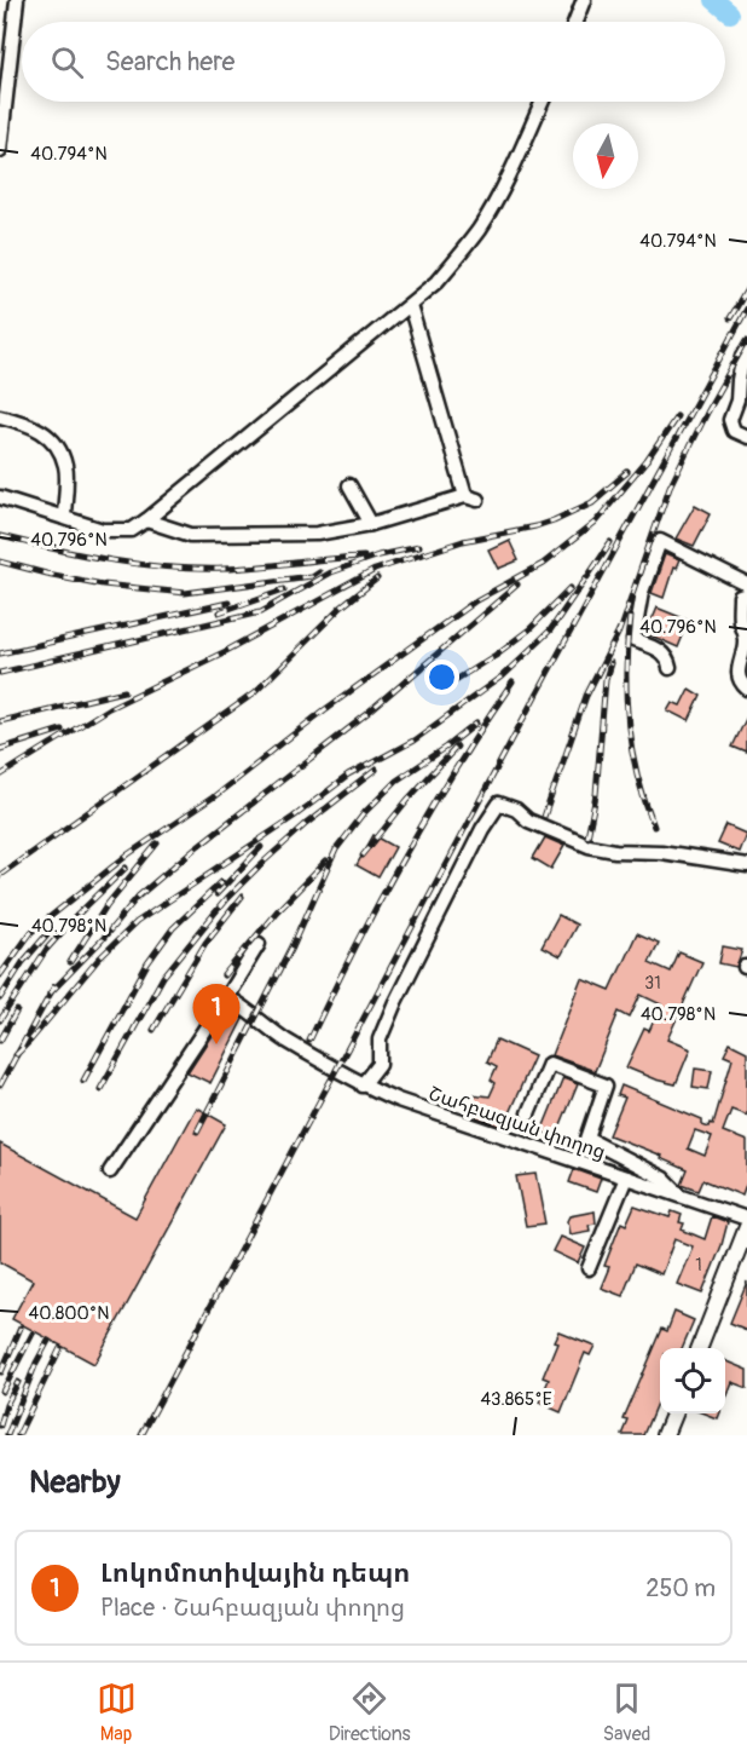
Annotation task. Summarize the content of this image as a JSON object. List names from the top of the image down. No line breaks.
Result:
{"streets":{"street":["Շահբազյան փողոց"]},"house_numbers":["31","1"],"north":"bottom","page":{"search":"Search here","pins":"1","heading":"Nearby","list":[{"mark":"1","name":"Լոկոմոտիվային դեպո","note":"Place · Շահբազյան փողոց","value":"250 m"}],"nav":["Map","Directions","Saved"]},"coordinates":["40.794°N","40.796°N","40.798°N","40.800°N","43.865°E"]}
